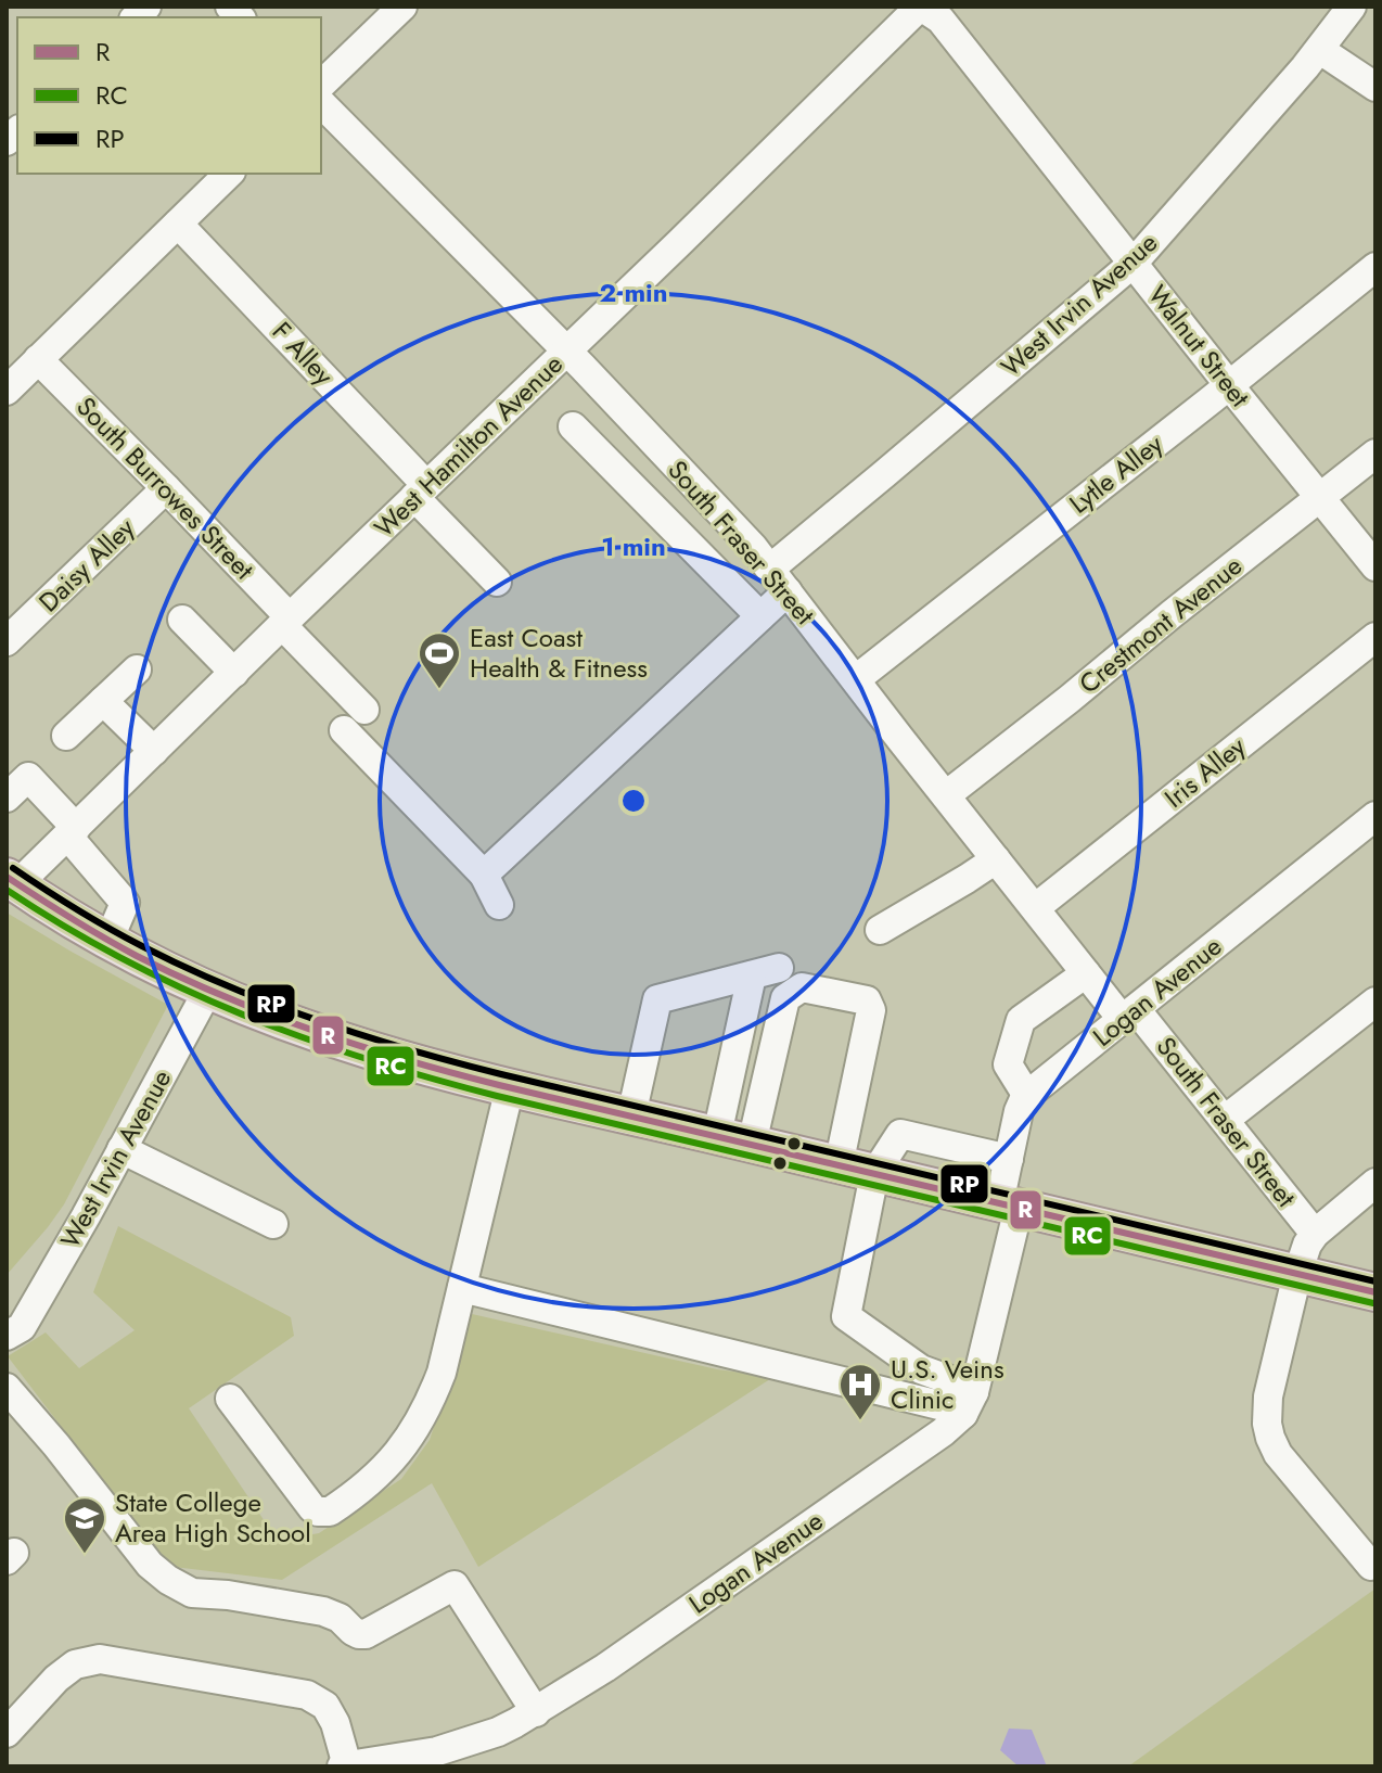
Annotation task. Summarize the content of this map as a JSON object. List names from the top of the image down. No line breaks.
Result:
{"streets":{"street":["West Irvin Avenue","Walnut Street","F Alley","West Hamilton Avenue","Lytle Alley","South Burrowes Street","South Fraser Street","Daisy Alley","Crestmont Avenue","Iris Alley","Logan Avenue"]},"crossings":[["West Irvin Avenue","Walnut Street"],["West Irvin Avenue","South Fraser Street"],["Walnut Street","West Hamilton Avenue"],["Walnut Street","Lytle Alley"],["Walnut Street","Crestmont Avenue"],["F Alley","West Hamilton Avenue"],["West Hamilton Avenue","South Burrowes Street"],["West Hamilton Avenue","South Fraser Street"],["Lytle Alley","South Fraser Street"],["South Burrowes Street","Daisy Alley"],["South Fraser Street","Crestmont Avenue"],["South Fraser Street","Iris Alley"],["South Fraser Street","Logan Avenue"]],"places":{"sports":["East Coast Health & Fitness"],"hospital":["U.S. Veins Clinic"],"school or university":["State College Area High School"]},"lines":["transit line RP","transit line R","transit line RC"],"legend":["R","RC","RP"],"rings":["2 min","1 min"]}
